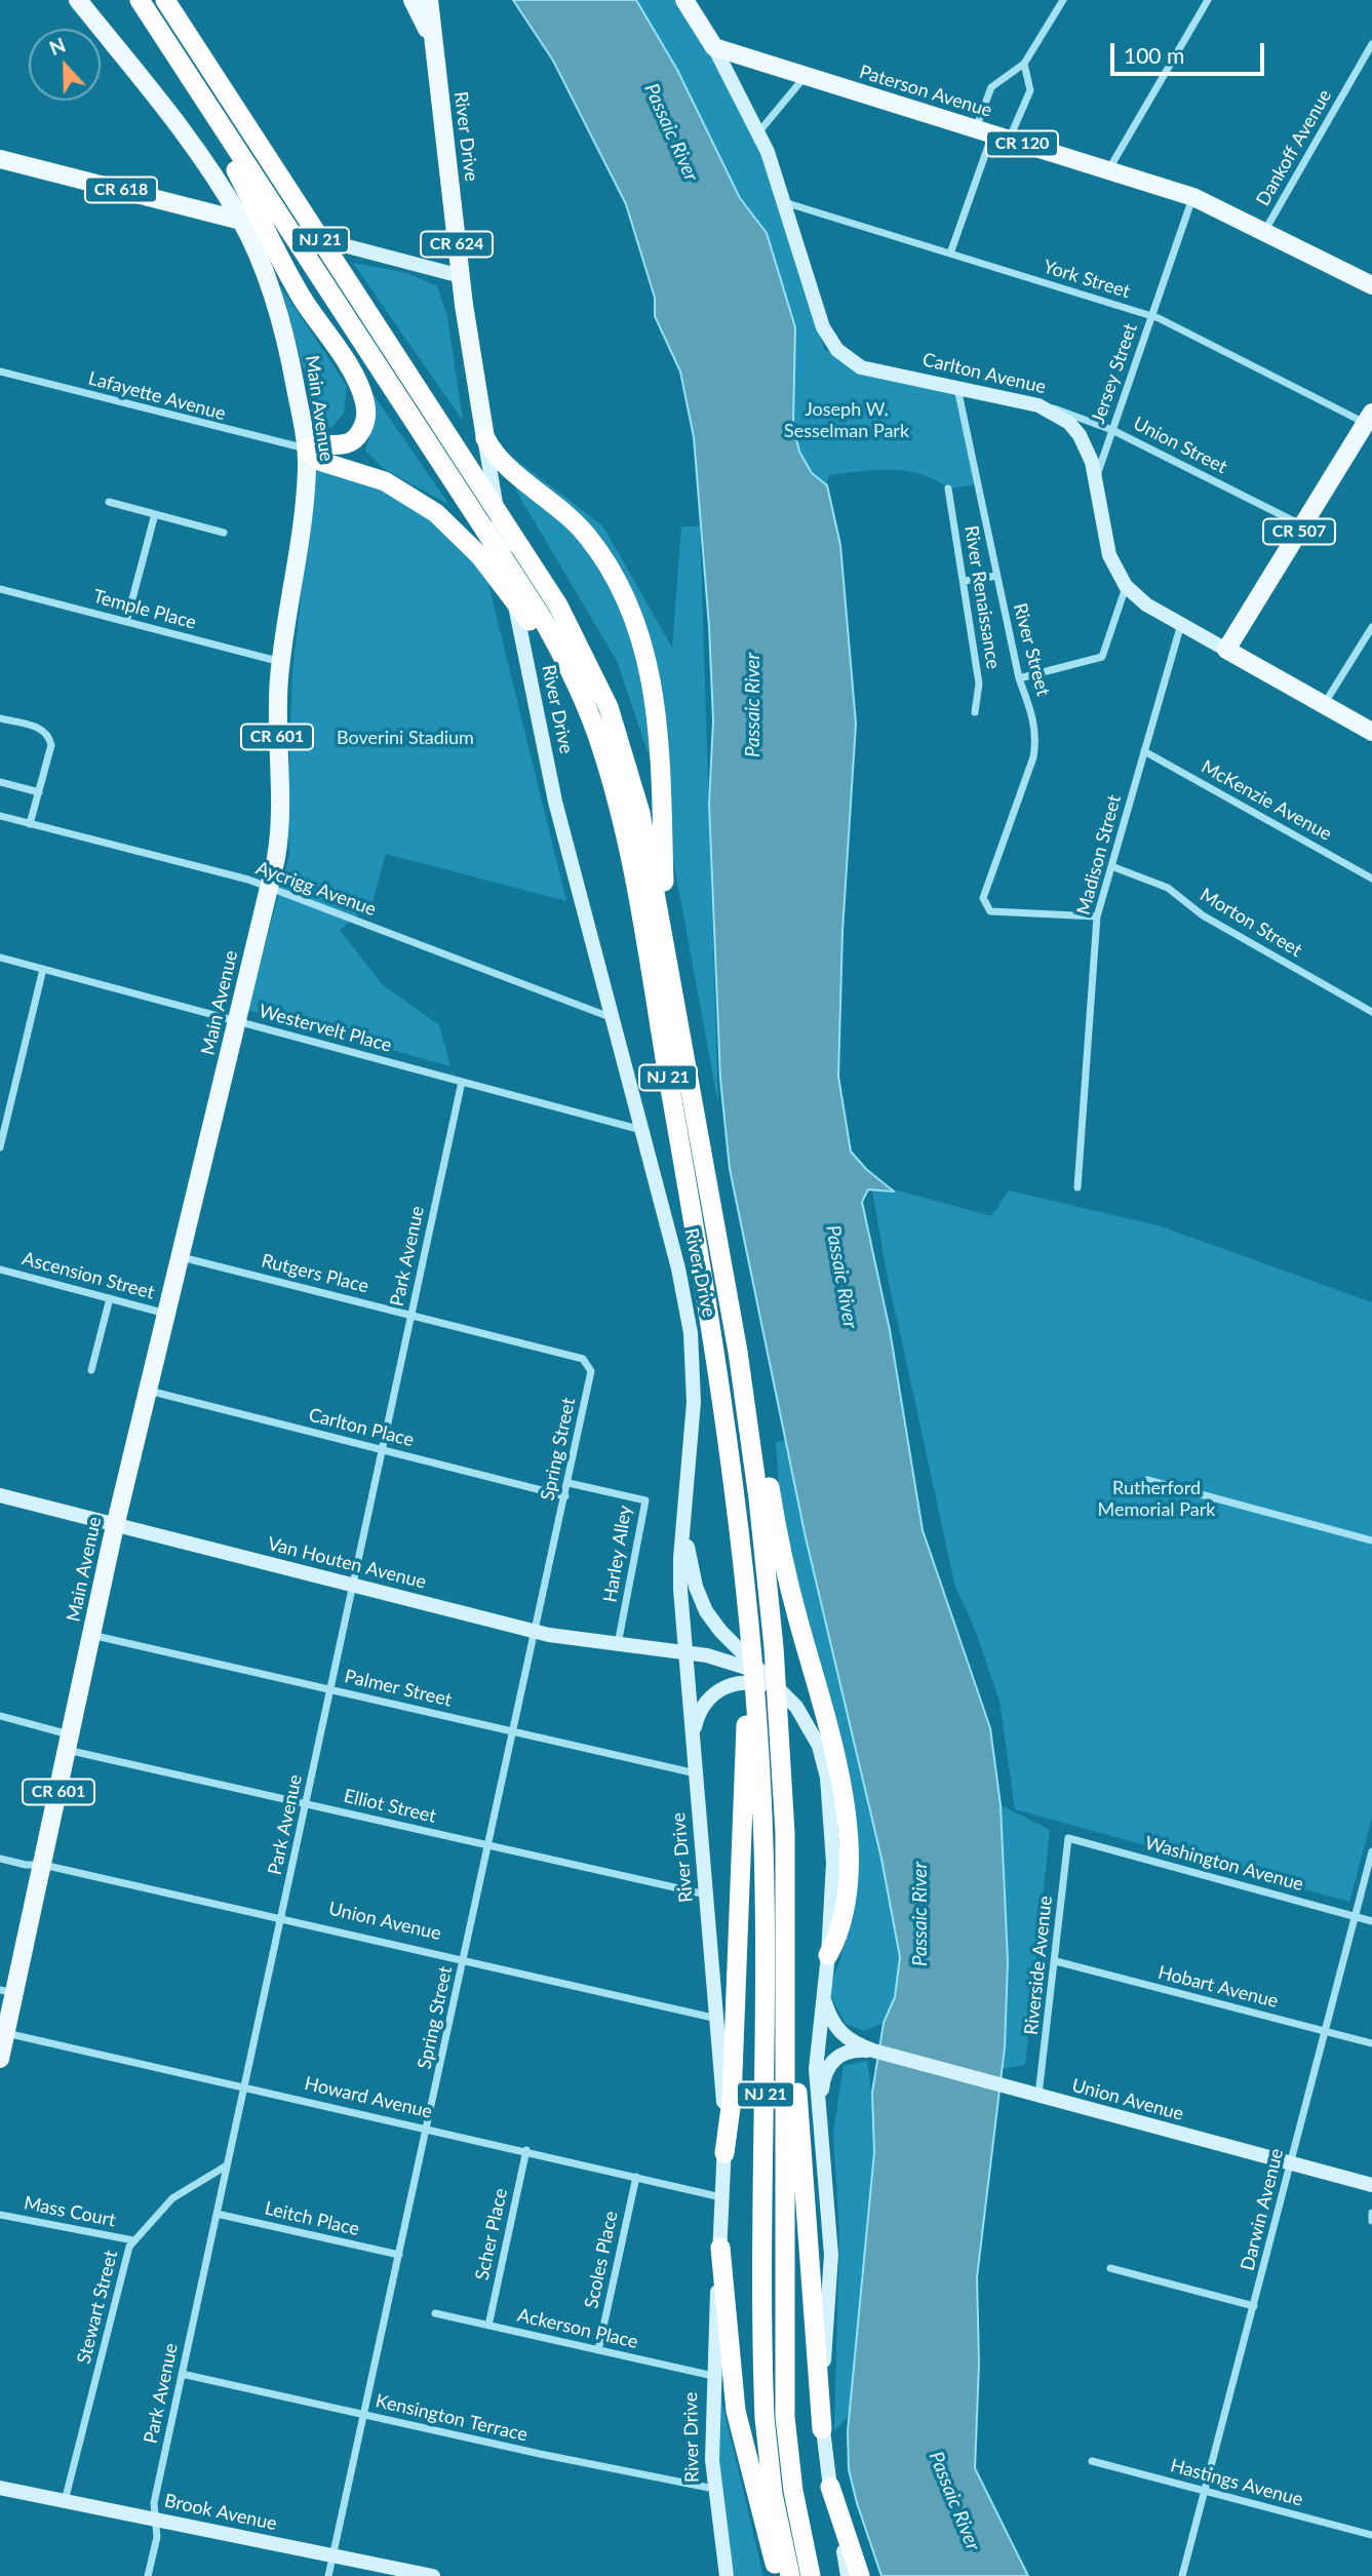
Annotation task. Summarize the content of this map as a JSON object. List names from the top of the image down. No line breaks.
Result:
{"streets":{"highway":["NJ 21"],"main road":["Paterson Avenue","River Drive","CR 120","CR 618","CR 624","Carlton Avenue","Main Avenue","CR 507","CR 601","Van Houten Avenue","Union Avenue","Brook Avenue"],"street":["Dankoff Avenue","York Street","Jersey Street","Lafayette Avenue","Union Street","River Renaissance","Temple Place","River Street","McKenzie Avenue","Madison Street","Aycrigg Avenue","Morton Street","Westervelt Place","Park Avenue","Rutgers Place","Ascension Street","Carlton Place","Spring Street","Harley Alley","Palmer Street","Elliot Street","Washington Avenue","Riverside Avenue","Hobart Avenue","Howard Avenue","Darwin Avenue","Mass Court","Leitch Place","Scher Place","Scoles Place","Stewart Street","Ackerson Place","Kensington Terrace","Hastings Avenue"]},"crossings":[["Paterson Avenue","Dankoff Avenue"],["Paterson Avenue","Carlton Avenue"],["Paterson Avenue","Jersey Street"],["River Drive","CR 618"],["River Drive","CR 624"],["River Drive","Aycrigg Avenue"],["River Drive","Westervelt Place"],["River Drive","Van Houten Avenue"],["River Drive","Palmer Street"],["River Drive","Elliot Street"],["River Drive","Union Avenue"],["River Drive","Howard Avenue"],["River Drive","Ackerson Place"],["River Drive","Kensington Terrace"],["CR 618","Main Avenue"],["CR 624","Van Houten Avenue"],["York Street","Carlton Avenue"],["York Street","Jersey Street"],["York Street","CR 507"],["Carlton Avenue","Jersey Street"],["Carlton Avenue","Union Street"],["Carlton Avenue","CR 507"],["Carlton Avenue","River Street"],["Carlton Avenue","Madison Street"],["Jersey Street","Union Street"],["Lafayette Avenue","Main Avenue"],["Main Avenue","Temple Place"],["Main Avenue","Aycrigg Avenue"],["Main Avenue","Westervelt Place"],["Main Avenue","Rutgers Place"],["Main Avenue","Ascension Street"],["Main Avenue","Carlton Place"],["Main Avenue","Van Houten Avenue"],["Main Avenue","Palmer Street"],["Main Avenue","Elliot Street"],["Main Avenue","Union Avenue"],["Main Avenue","Howard Avenue"],["Union Street","CR 507"],["River Street","Madison Street"],["McKenzie Avenue","Madison Street"],["Madison Street","Morton Street"],["Westervelt Place","Park Avenue"],["Park Avenue","Rutgers Place"],["Park Avenue","Carlton Place"],["Park Avenue","Van Houten Avenue"],["Park Avenue","Palmer Street"],["Park Avenue","Elliot Street"],["Park Avenue","Union Avenue"],["Park Avenue","Howard Avenue"],["Park Avenue","Leitch Place"],["Park Avenue","Stewart Street"],["Park Avenue","Kensington Terrace"],["Park Avenue","Brook Avenue"],["Rutgers Place","Spring Street"],["Carlton Place","Spring Street"],["Spring Street","Harley Alley"],["Spring Street","Van Houten Avenue"],["Spring Street","Palmer Street"],["Spring Street","Elliot Street"],["Spring Street","Union Avenue"],["Spring Street","Howard Avenue"],["Spring Street","Leitch Place"],["Spring Street","Kensington Terrace"],["Spring Street","Brook Avenue"],["Harley Alley","Van Houten Avenue"],["Washington Avenue","Riverside Avenue"],["Washington Avenue","Darwin Avenue"],["Union Avenue","Riverside Avenue"],["Union Avenue","Darwin Avenue"],["Riverside Avenue","Hobart Avenue"],["Hobart Avenue","Darwin Avenue"],["Howard Avenue","Scher Place"],["Howard Avenue","Scoles Place"],["Darwin Avenue","Hastings Avenue"],["Mass Court","Stewart Street"],["Scher Place","Ackerson Place"],["Scoles Place","Ackerson Place"],["Stewart Street","Brook Avenue"]],"water":["Passaic River"],"parks":["Joseph W. Sesselman Park","Boverini Stadium","Rutherford Memorial Park"],"scale_bar":"100 m","north":"top"}
